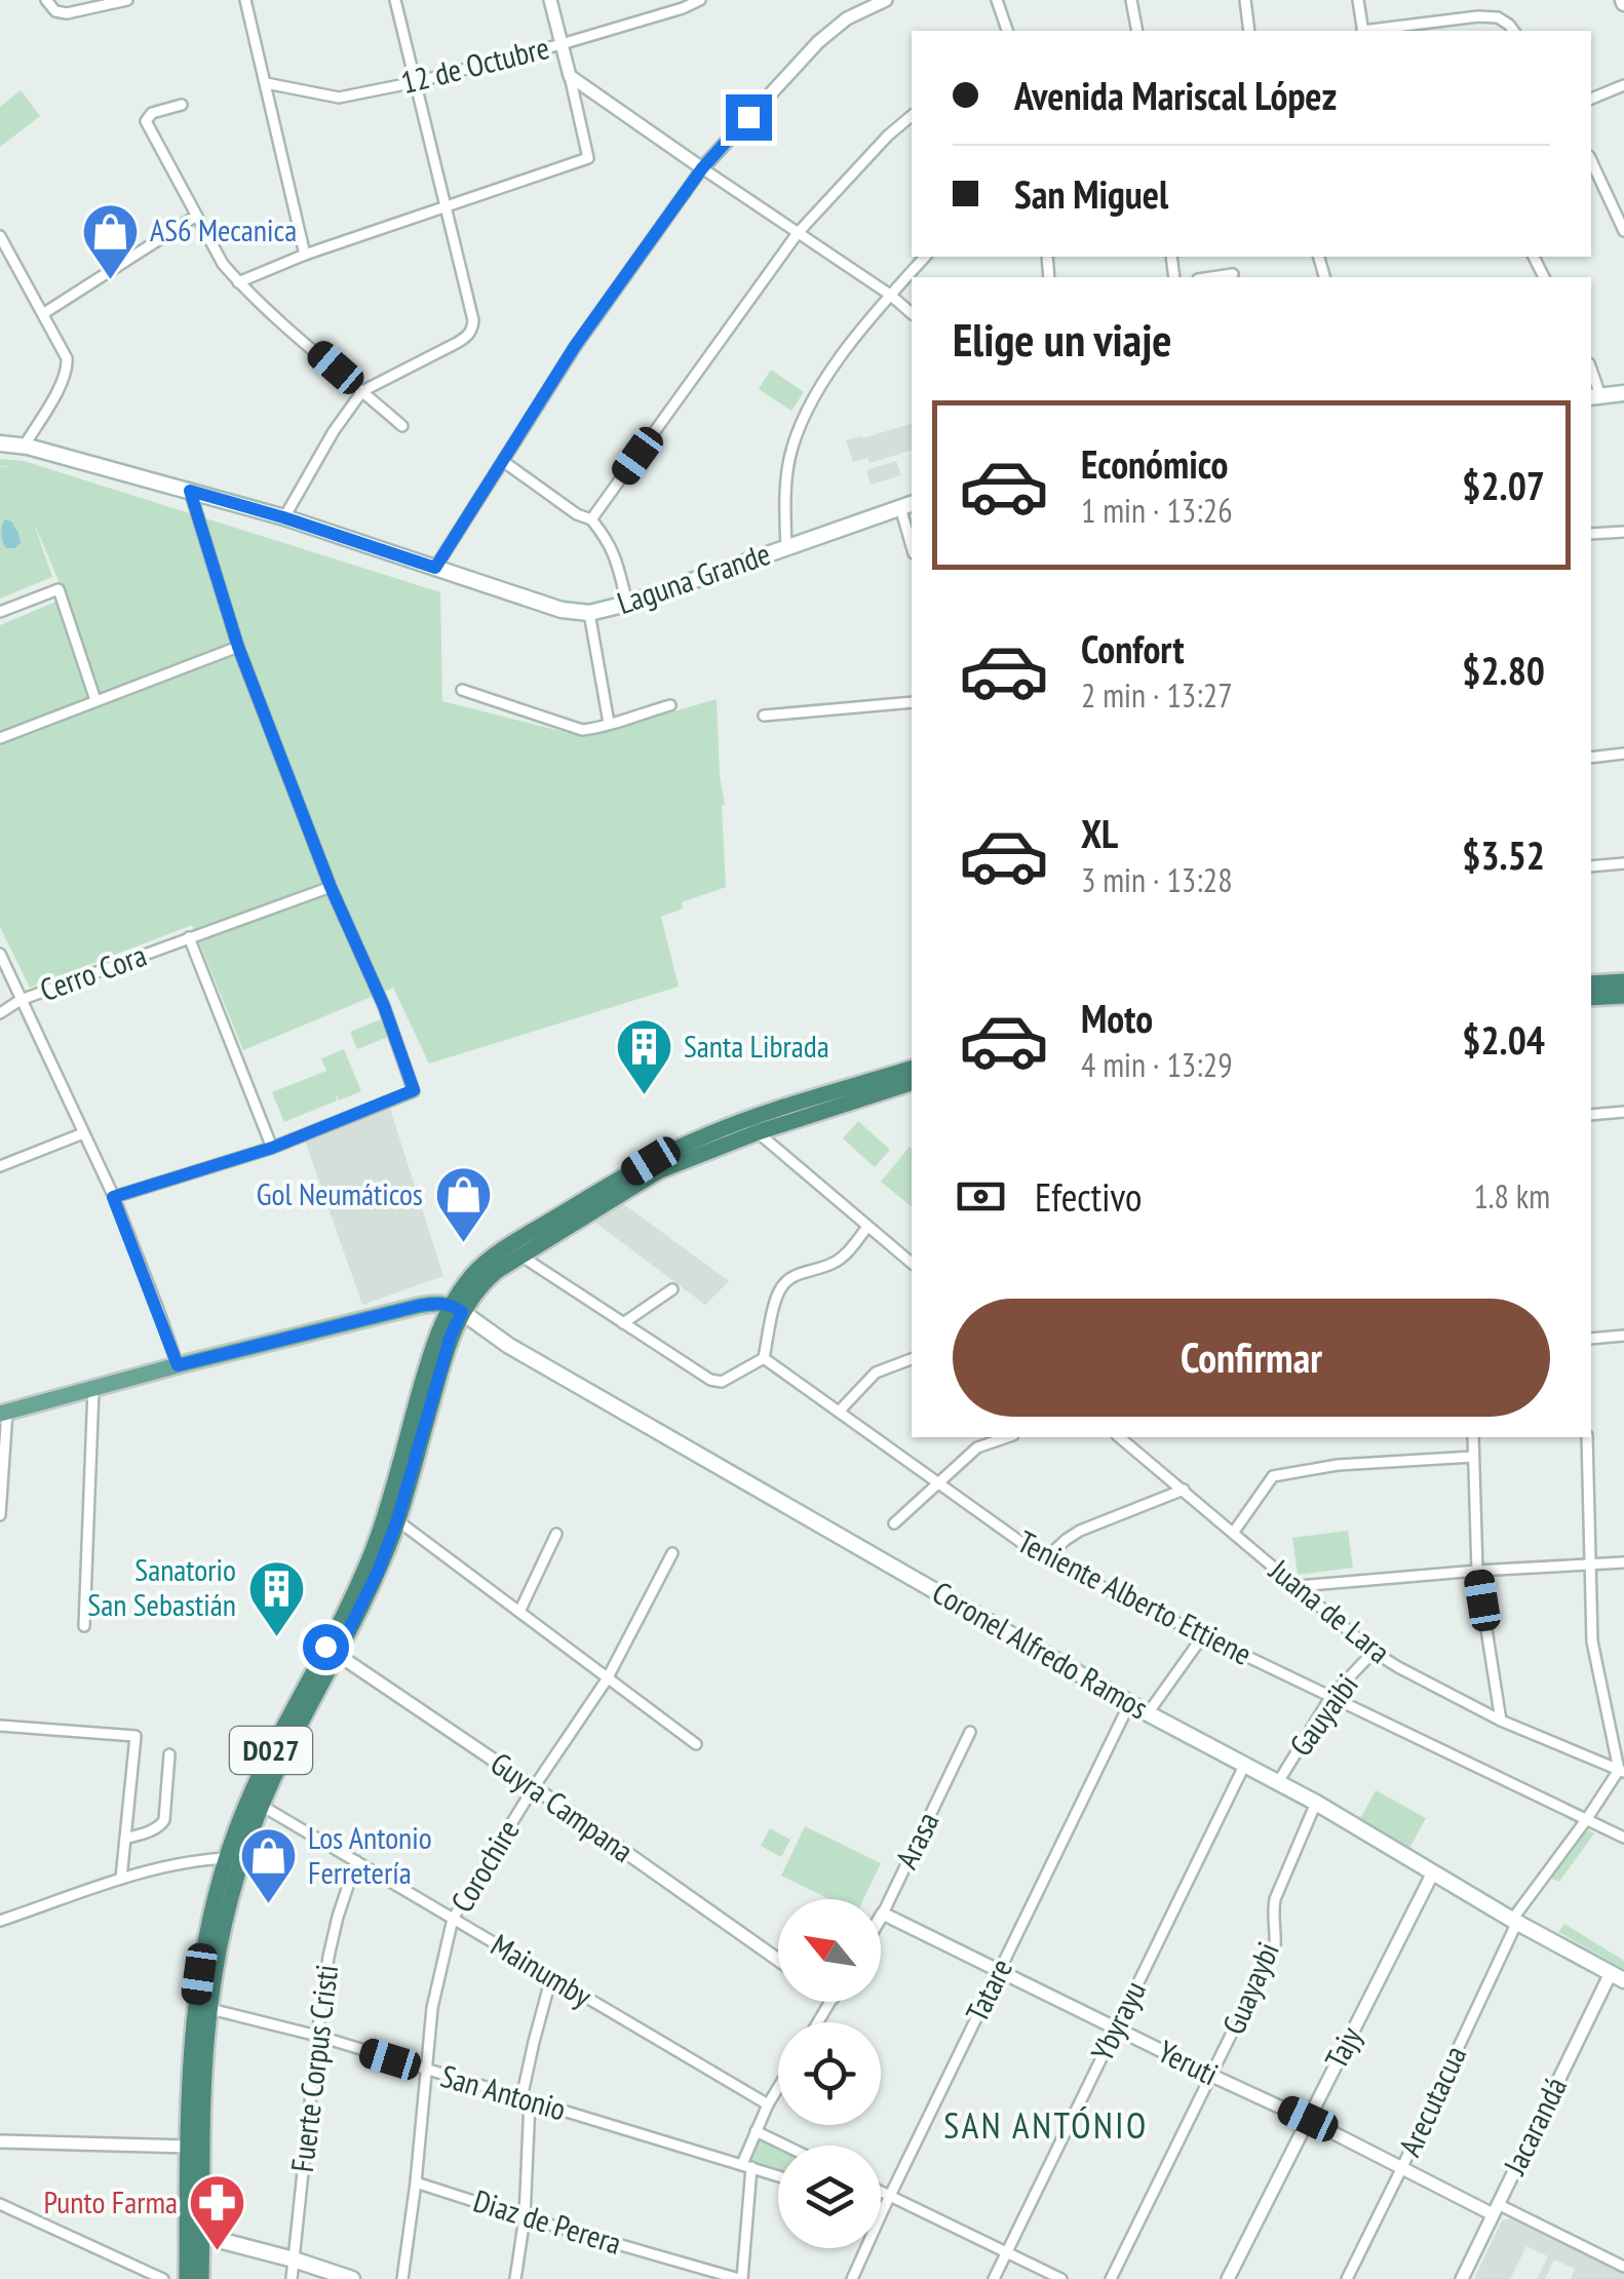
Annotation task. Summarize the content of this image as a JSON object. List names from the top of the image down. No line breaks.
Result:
{"streets":{"highway":["D027"],"main road":["Laguna Grande","Coronel Alfredo Ramos"],"street":["12 de Octubre","Cerro Cora","Teniente Alberto Ettiene","Juana de Lara","Gauyaibi","Guyra Campana","Arasa","Corochire","Mainumby","Guayaybi","Tatare","Ybyrayu","Tajy","Yeruti","Fuerte Corpus Cristi","San Antonio","Arecutacua","Jacarandá","Diaz de Perera"]},"crossings":[["Teniente Alberto Ettiene","Gauyaibi"],["Teniente Alberto Ettiene","Arecutacua"],["Juana de Lara","Gauyaibi"],["Juana de Lara","Arecutacua"],["Coronel Alfredo Ramos","Gauyaibi"],["Coronel Alfredo Ramos","D027"],["Coronel Alfredo Ramos","Guayaybi"],["Coronel Alfredo Ramos","Tatare"],["Coronel Alfredo Ramos","Ybyrayu"],["Coronel Alfredo Ramos","Tajy"],["Coronel Alfredo Ramos","Arecutacua"],["Coronel Alfredo Ramos","Jacarandá"],["D027","Guyra Campana"],["D027","Mainumby"],["D027","San Antonio"],["Guyra Campana","Corochire"],["Arasa","Yeruti"],["Corochire","Mainumby"],["Corochire","San Antonio"],["Corochire","Diaz de Perera"],["Mainumby","Fuerte Corpus Cristi"],["Guayaybi","Yeruti"],["Tatare","Yeruti"],["Ybyrayu","Yeruti"],["Tajy","Yeruti"],["Yeruti","Arecutacua"],["Yeruti","Jacarandá"],["Fuerte Corpus Cristi","San Antonio"]],"districts":["SAN ANTÓNIO"],"places":{"shop":["AS6 Mecanica","Gol Neumáticos","Los Antonio Ferretería"],"building":["Santa Librada","Sanatorio San Sebastián"],"pharmacy":["Punto Farma"]},"north":"top left","page":{"banner":["Avenida Mariscal López","San Miguel"],"heading":"Elige un viaje","list":[{"name":"Económico","note":"1 min · 13:26","value":"$2.07"},{"name":"Confort","note":"2 min · 13:27","value":"$2.80"},{"name":"XL","note":"3 min · 13:28","value":"$3.52"},{"name":"Moto","note":"4 min · 13:29","value":"$2.04"}],"pay":["Efectivo","1.8 km"],"buttons":"Confirmar"}}
